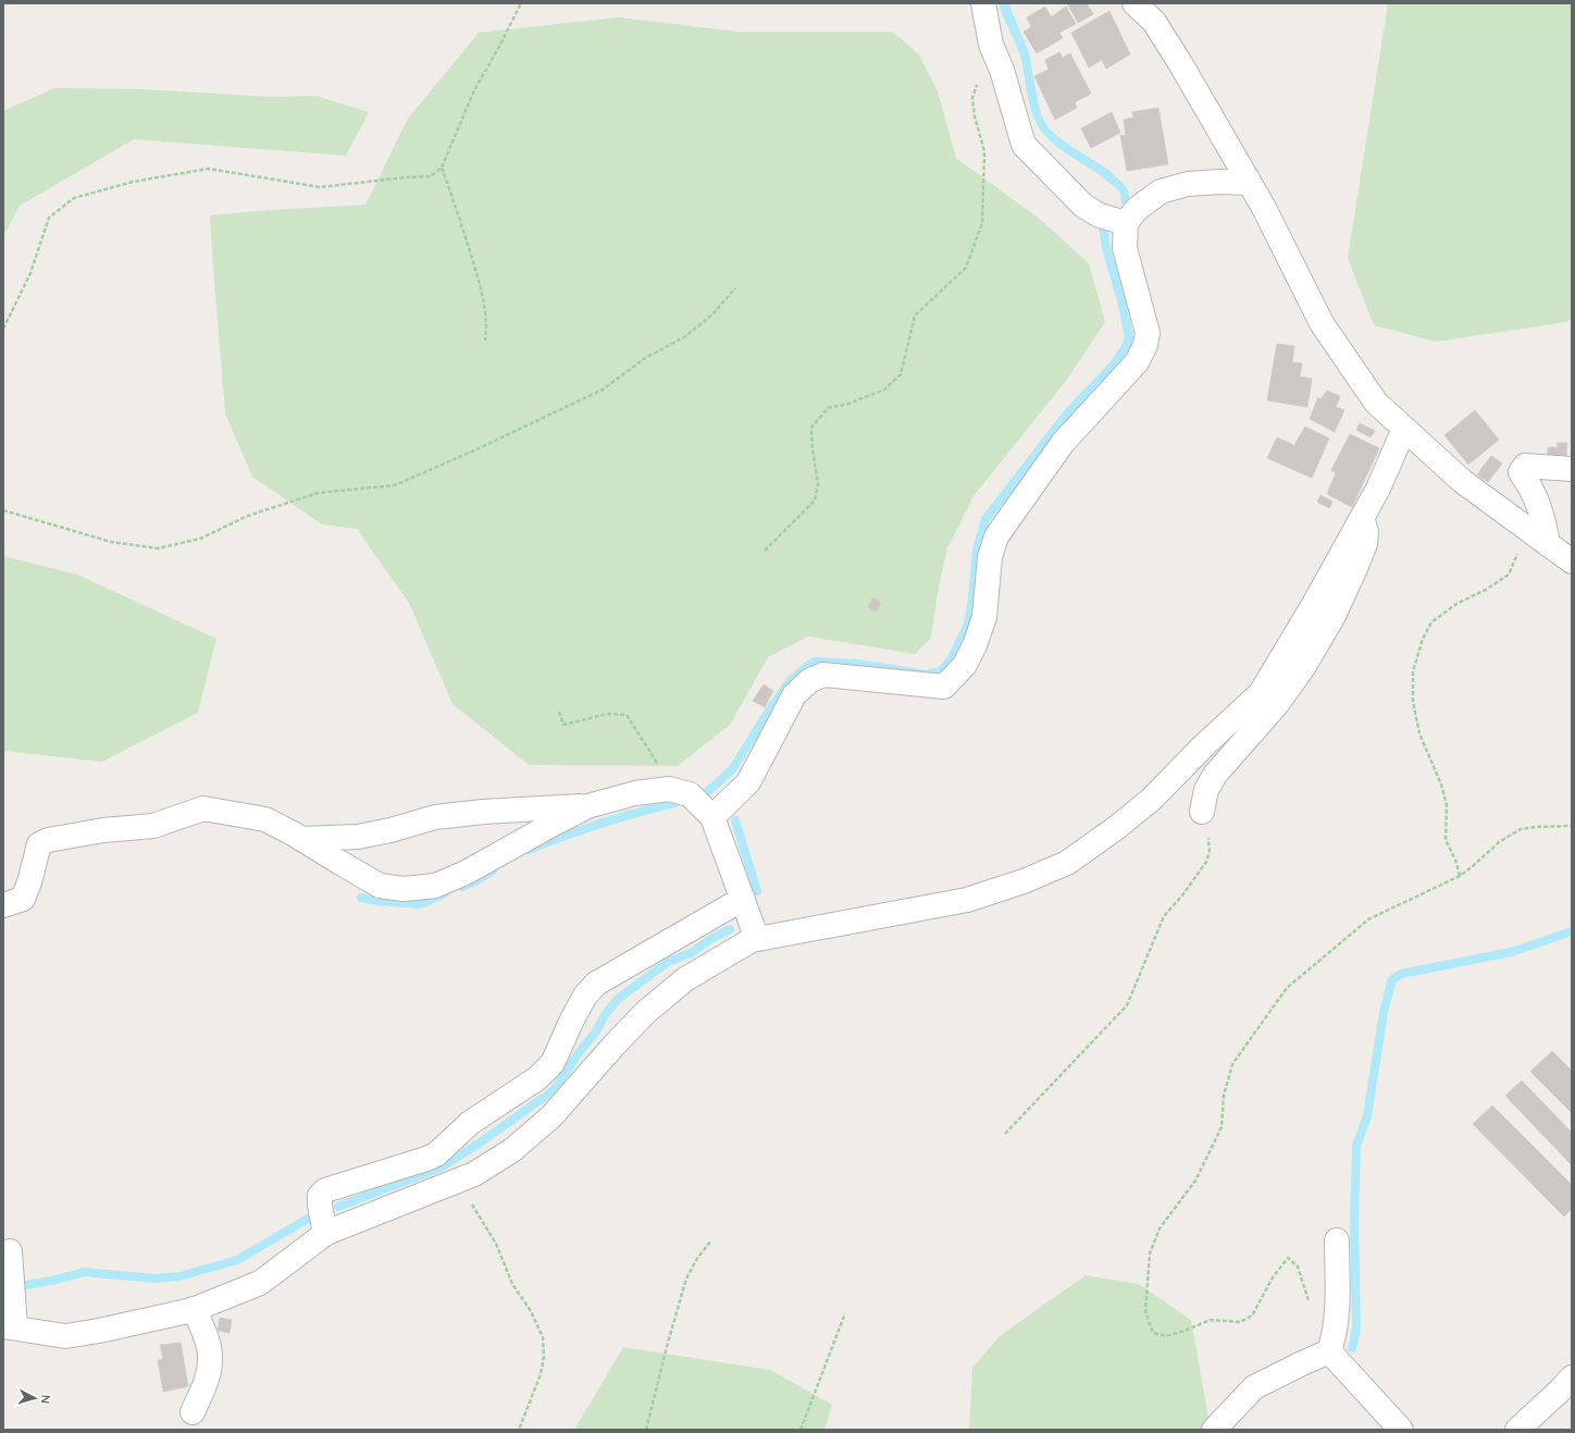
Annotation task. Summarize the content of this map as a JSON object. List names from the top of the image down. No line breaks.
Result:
{"north":"right"}
